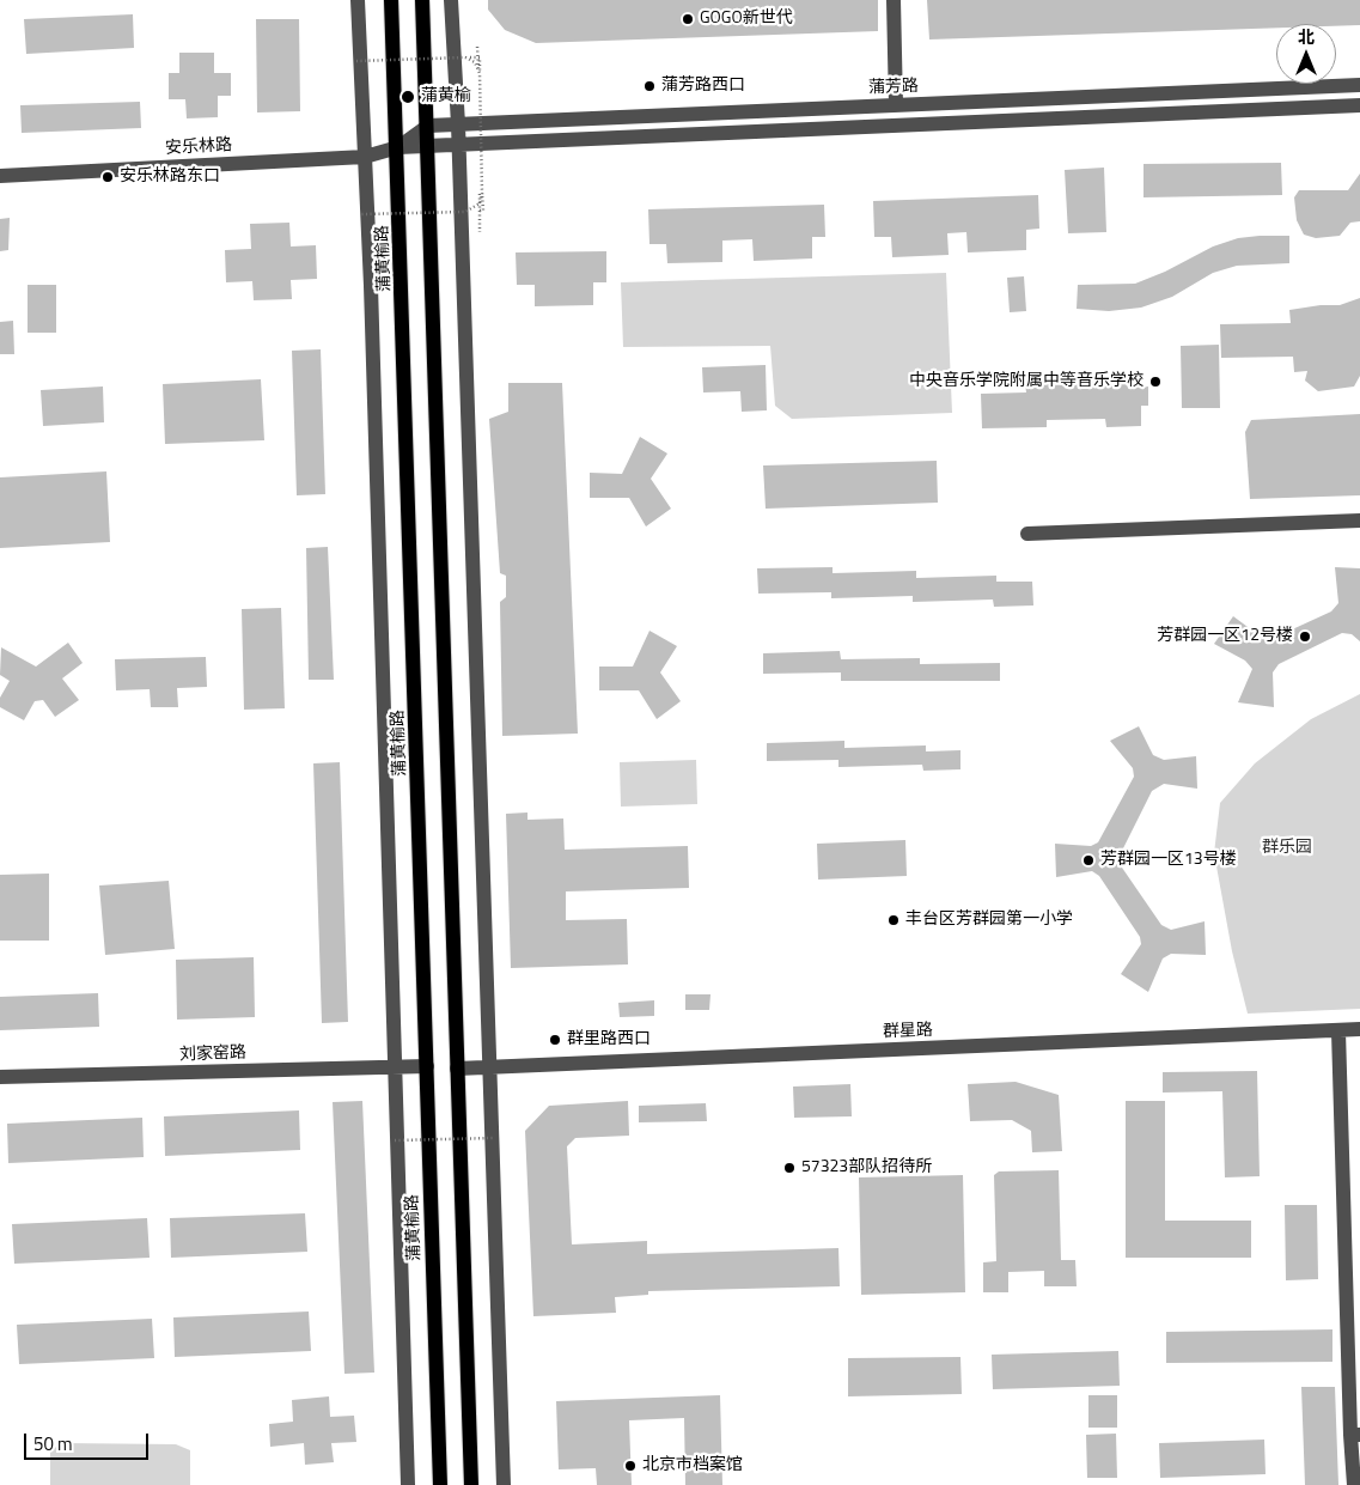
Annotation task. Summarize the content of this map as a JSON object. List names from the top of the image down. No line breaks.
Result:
{"streets":{"main road":["蒲黄榆路"],"street":["蒲芳路","安乐林路","群星路","刘家窑路"]},"crossings":[["安乐林路","蒲黄榆路"],["蒲黄榆路","刘家窑路"]],"parks":["群乐园"],"places":["GOGO新世代","蒲芳路西口","蒲黄榆","安乐林路东口","中央音乐学院附属中等音乐学校","芳群园一区12号楼","芳群园一区13号楼","丰台区芳群园第一小学","群里路西口","57323部队招待所","北京市档案馆"],"scale_bar":"50 m","north":"top"}
